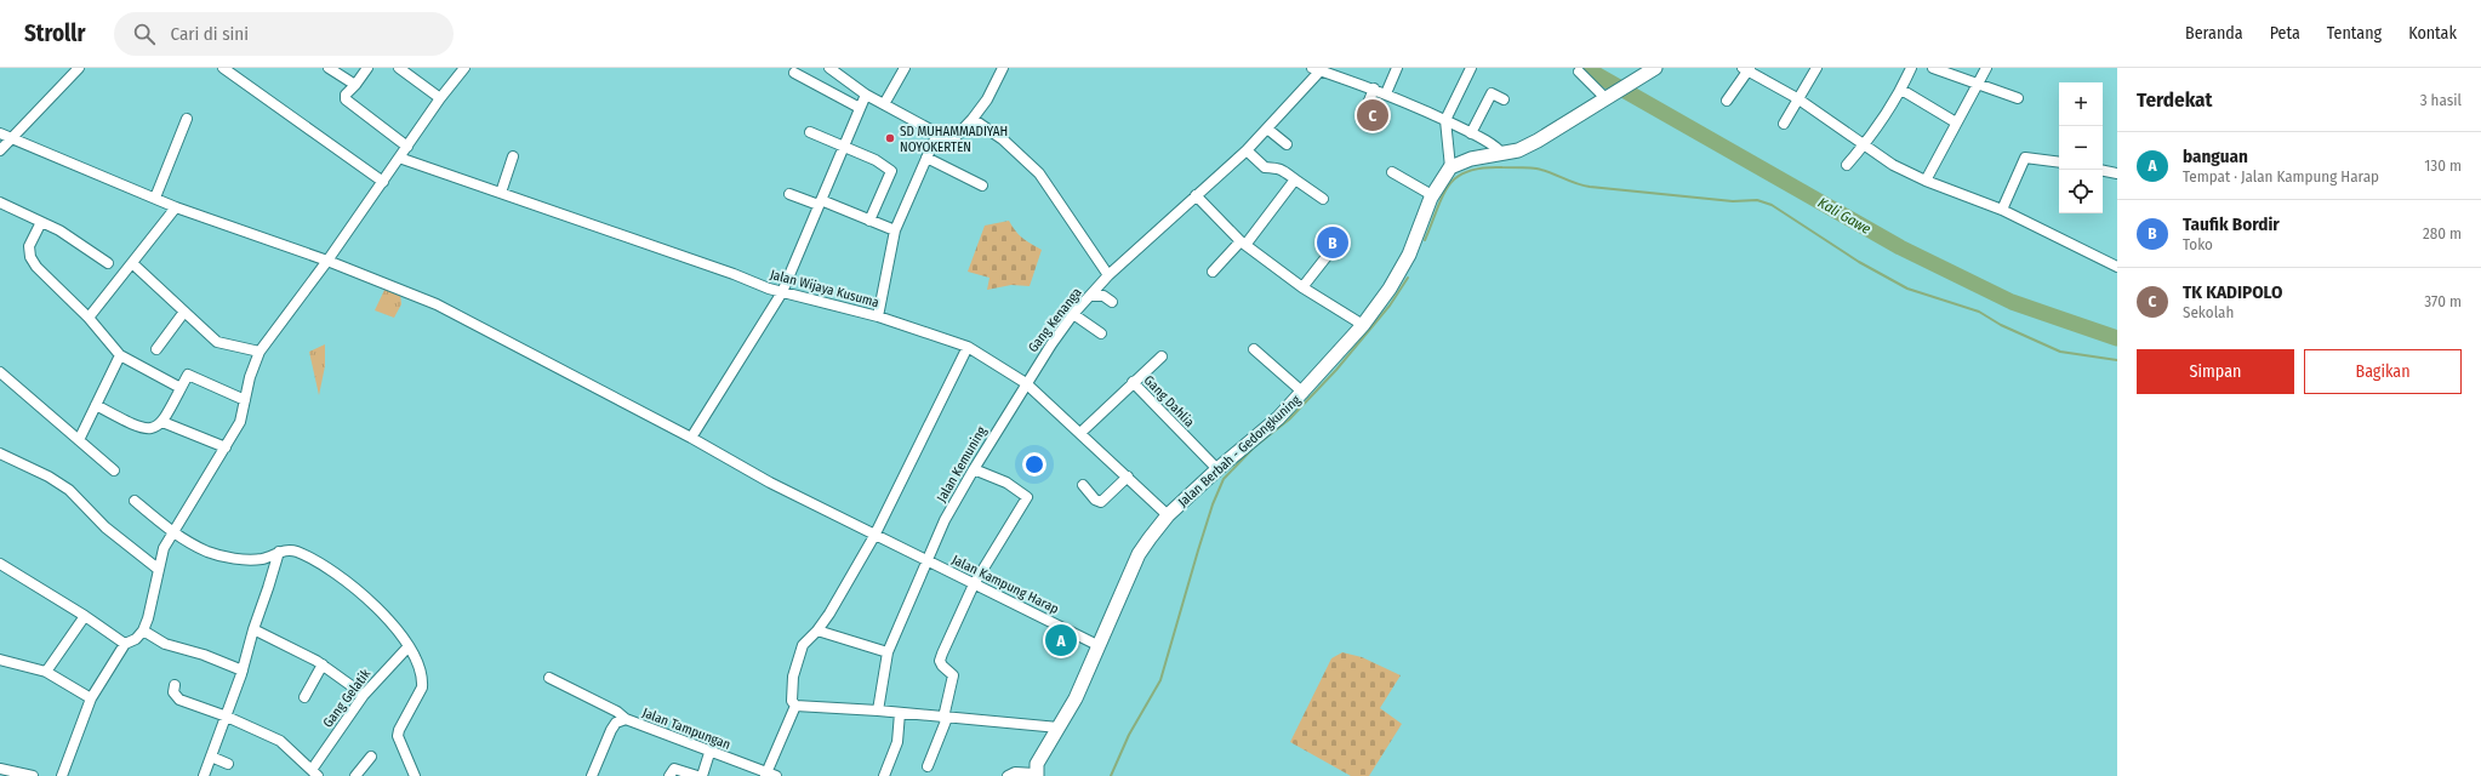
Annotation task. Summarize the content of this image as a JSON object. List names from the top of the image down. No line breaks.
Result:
{"streets":{"main road":["Jalan Berbah - Gedongkuning"],"street":["Jalan Wijaya Kusuma","Gang Kenanga","Gang Dahlia","Jalan Kemuning","Jalan Kampung Harap","Gang Gelatik","Jalan Tampungan"]},"crossings":[["Jalan Wijaya Kusuma","Gang Kenanga"],["Jalan Wijaya Kusuma","Gang Dahlia"],["Jalan Wijaya Kusuma","Jalan Berbah - Gedongkuning"],["Jalan Wijaya Kusuma","Jalan Kemuning"],["Gang Kenanga","Jalan Kemuning"],["Gang Dahlia","Jalan Berbah - Gedongkuning"],["Jalan Berbah - Gedongkuning","Jalan Kampung Harap"],["Jalan Kemuning","Jalan Kampung Harap"]],"water":["Kali Gawe"],"places":["SD MUHAMMADIYAH NOYOKERTEN"],"page":{"header":"Strollr","search":"Cari di sini","nav":["Beranda","Peta","Tentang","Kontak"],"heading":["Terdekat","3 hasil"],"map_buttons":["+","−"],"pins":["C","B","A"],"list":[{"mark":"A","name":"banguan","note":"Tempat · Jalan Kampung Harap","value":"130 m"},{"mark":"B","name":"Taufik Bordir","note":"Toko","value":"280 m"},{"mark":"C","name":"TK KADIPOLO","note":"Sekolah","value":"370 m"}],"buttons":["Simpan","Bagikan"]}}
